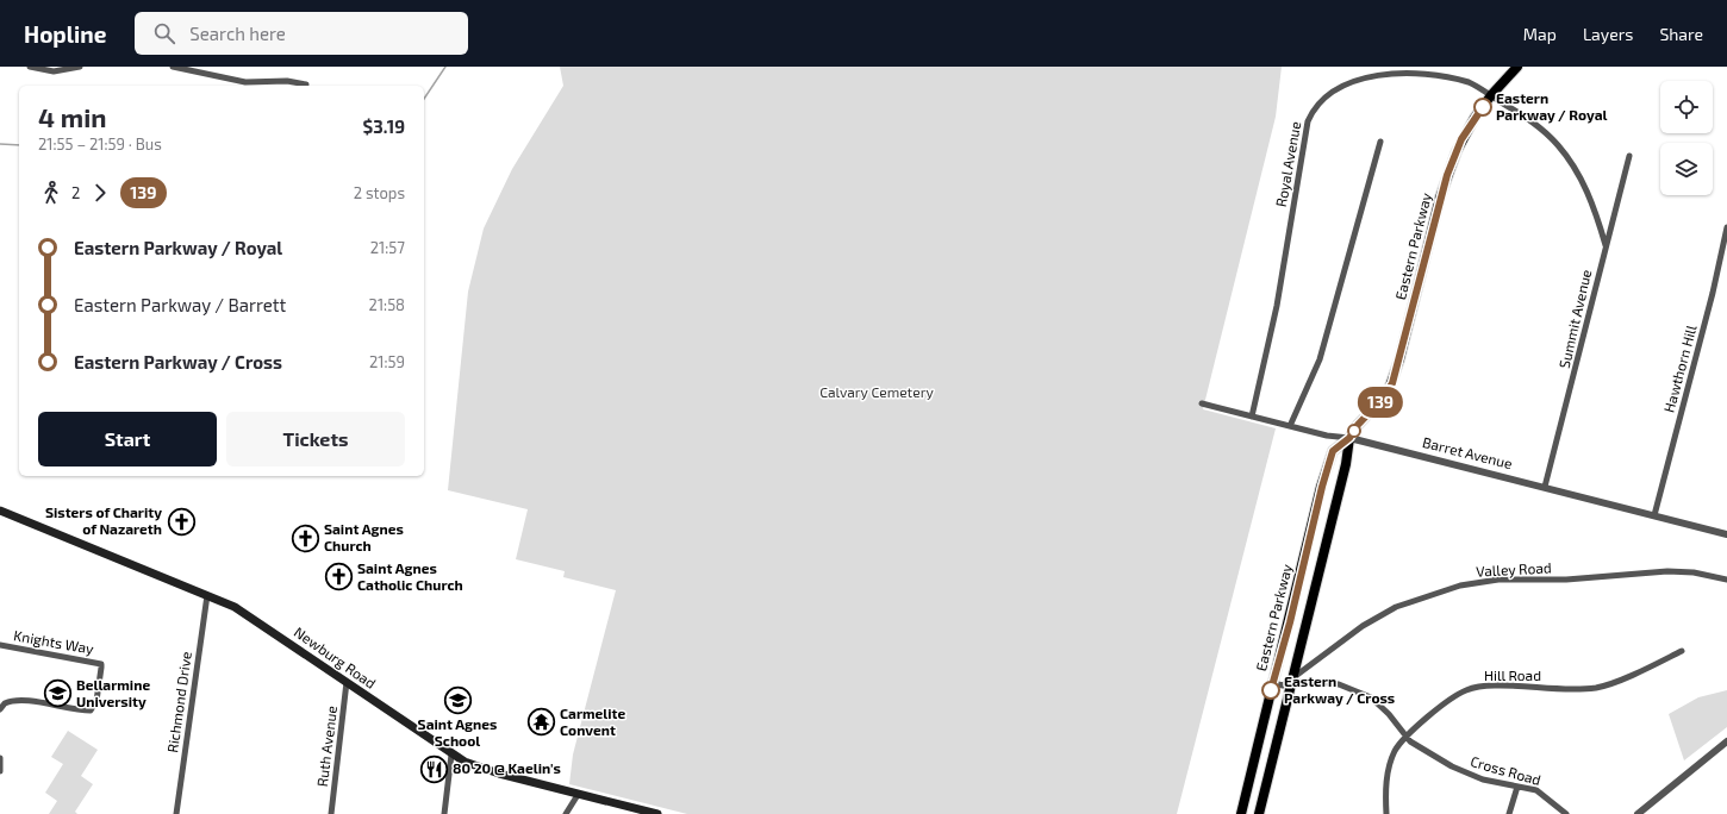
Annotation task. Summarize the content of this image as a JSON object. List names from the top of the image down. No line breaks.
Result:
{"streets":{"main road":["Eastern Parkway","Newburg Road"],"street":["Royal Avenue","Summit Avenue","Hawthorn Hill","Barret Avenue","Valley Road","Knights Way","Hill Road","Richmond Drive","Ruth Avenue","Cross Road"]},"crossings":[["Royal Avenue","Eastern Parkway"],["Royal Avenue","Summit Avenue"],["Royal Avenue","Barret Avenue"],["Eastern Parkway","Barret Avenue"],["Eastern Parkway","Valley Road"],["Eastern Parkway","Cross Road"],["Summit Avenue","Barret Avenue"],["Hawthorn Hill","Barret Avenue"],["Valley Road","Cross Road"],["Newburg Road","Richmond Drive"],["Newburg Road","Ruth Avenue"],["Hill Road","Cross Road"]],"parks":["Calvary Cemetery"],"places":{"other":["Eastern Parkway / Royal","Eastern Parkway / Cross"],"church":["Sisters of Charity of Nazareth","Saint Agnes Church","Saint Agnes Catholic Church"],"school or university":["Bellarmine University","Saint Agnes School"],"temple":["Carmelite Convent"],"restaurant":["80 20 @ Kaelin's"]},"lines":["bus line 139"],"page":{"header":"Hopline","search":"Search here","nav":["Map","Layers","Share"],"on_map":"139","heading":["4 min","21:55 – 21:59 · Bus","$3.19"],"legs":["2","139","2 stops"],"list":[{"name":"Eastern Parkway / Royal","value":"21:57"},{"name":"Eastern Parkway / Barrett","value":"21:58"},{"name":"Eastern Parkway / Cross","value":"21:59"}],"buttons":["Start","Tickets"]}}
